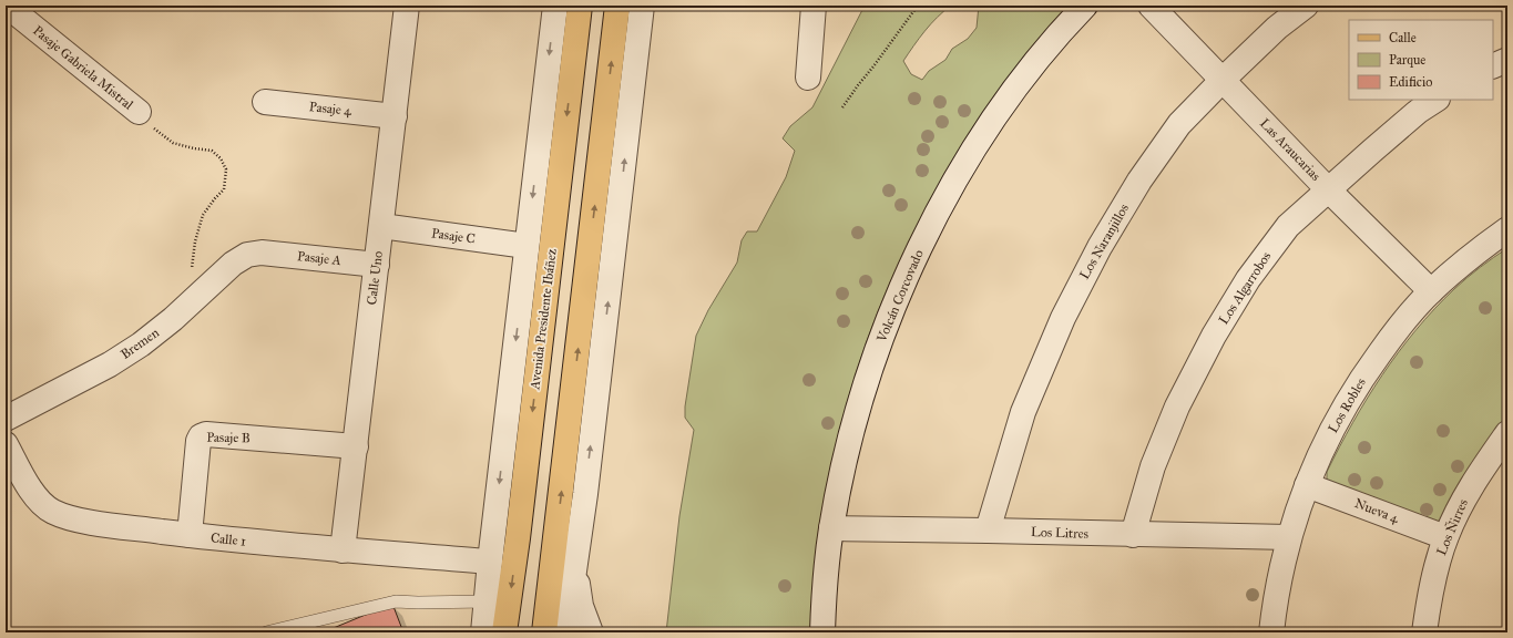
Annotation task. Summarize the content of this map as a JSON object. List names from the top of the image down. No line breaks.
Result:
{"streets":{"main road":["Avenida Presidente Ibáñez"],"street":["Pasaje Gabriela Mistral","Pasaje 4","Las Araucarias","Pasaje C","Los Naranjillos","Pasaje A","Calle Uno","Los Algarrobos","Volcán Corcovado","Bremen","Los Robles","Pasaje B","Nueva 4","Los Ñirres","Los Litres","Calle 1"]},"crossings":[["Pasaje 4","Calle Uno"],["Las Araucarias","Los Naranjillos"],["Las Araucarias","Los Algarrobos"],["Las Araucarias","Los Robles"],["Pasaje C","Calle Uno"],["Pasaje C","Avenida Presidente Ibáñez"],["Los Naranjillos","Los Litres"],["Pasaje A","Calle Uno"],["Pasaje A","Bremen"],["Calle Uno","Pasaje B"],["Calle Uno","Calle 1"],["Los Algarrobos","Los Litres"],["Volcán Corcovado","Los Litres"],["Avenida Presidente Ibáñez","Calle 1"],["Los Robles","Nueva 4"],["Los Robles","Los Litres"],["Pasaje B","Calle 1"],["Nueva 4","Los Ñirres"]],"legend":["Calle","Parque","Edificio"]}
